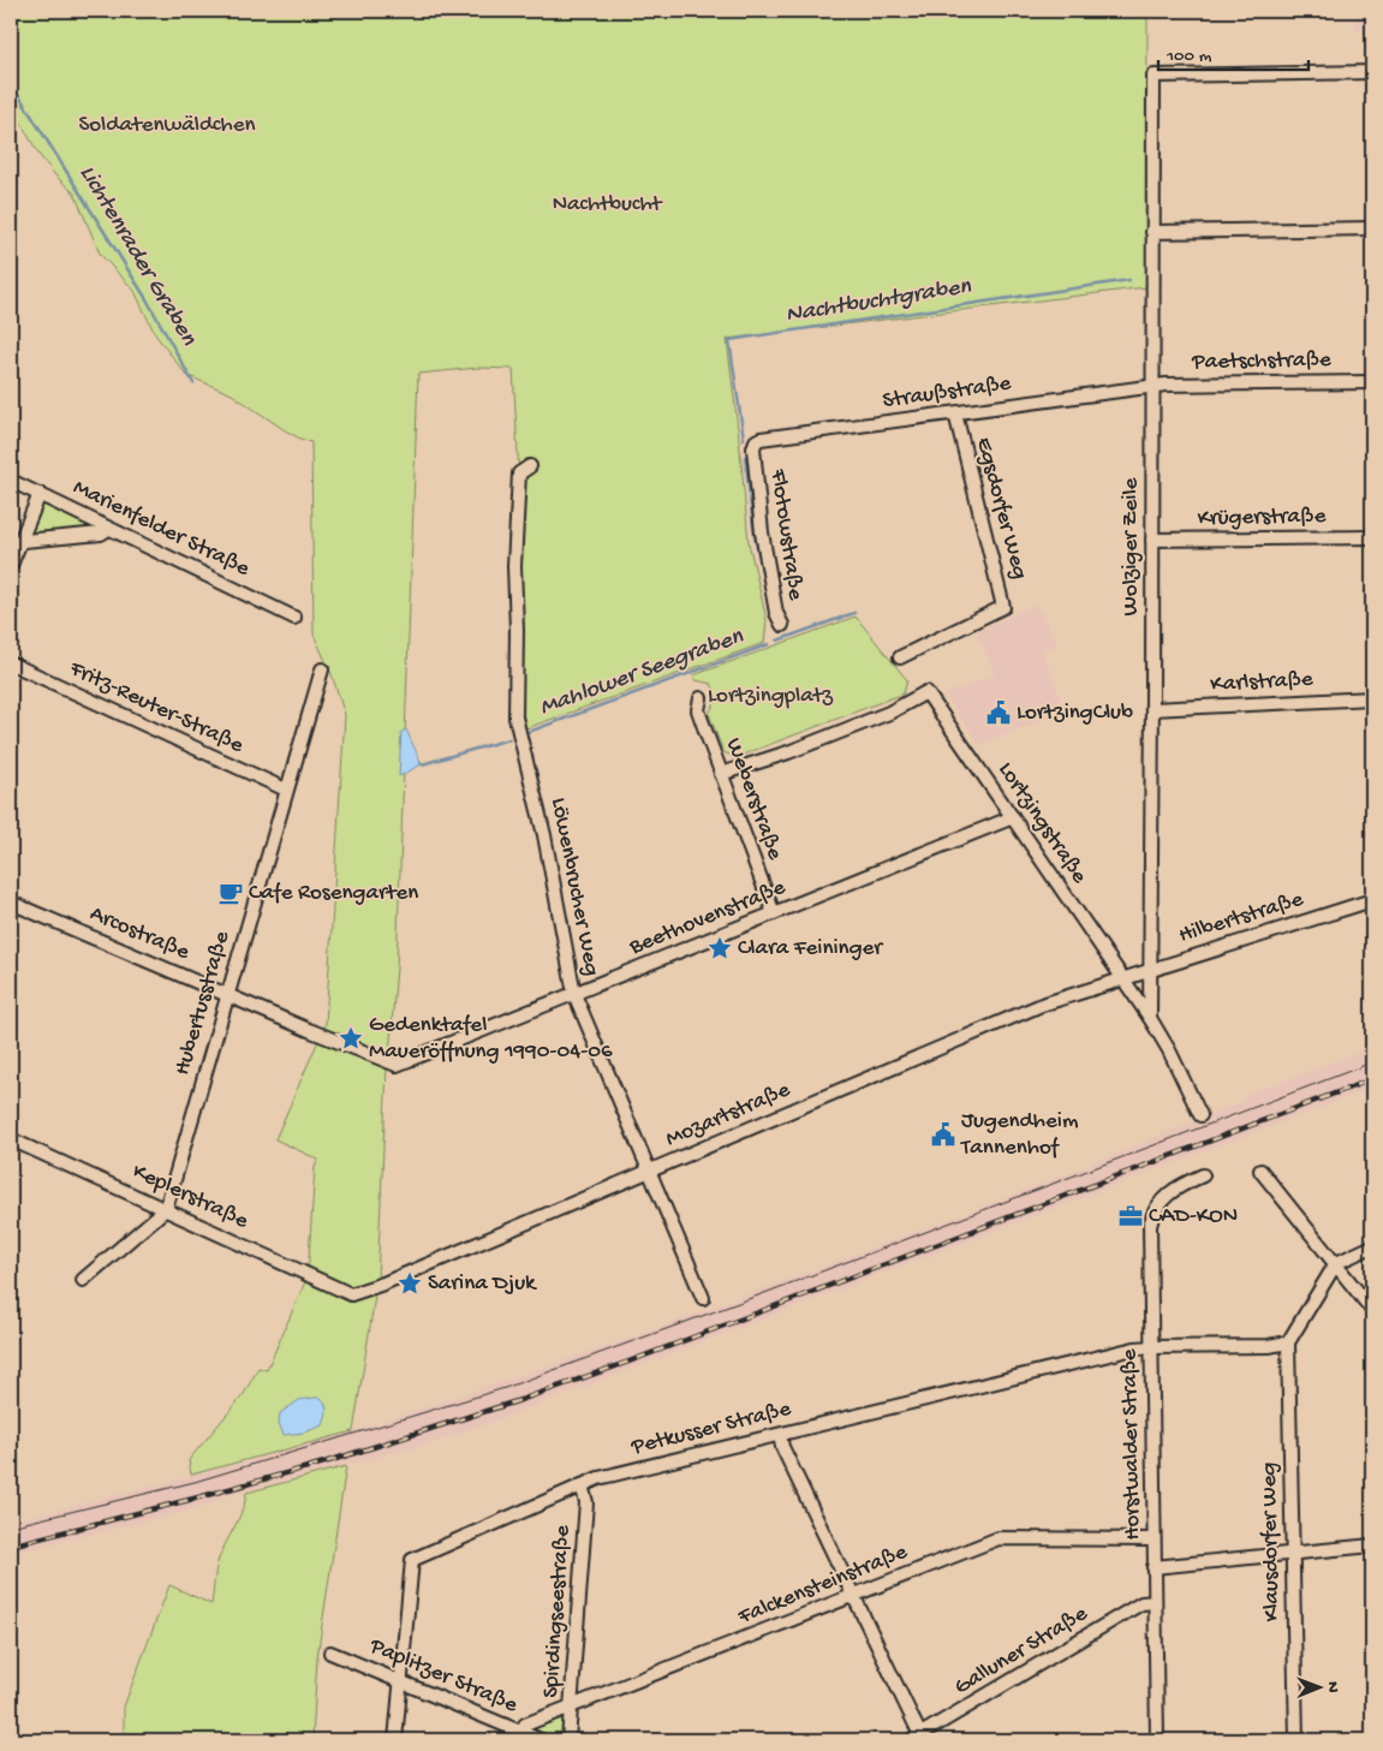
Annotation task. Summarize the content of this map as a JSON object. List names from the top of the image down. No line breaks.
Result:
{"streets":{"street":["Paetschstraße","Straußstraße","Egsdorfer Weg","Krügerstraße","Marienfelder Straße","Flotowstraße","Wolziger Zeile","Karlstraße","Fritz-Reuter-Straße","Weberstraße","Lortzingstraße","Löwenbrucher Weg","Beethovenstraße","Hilbertstraße","Arcostraße","Hubertusstraße","Mozartstraße","Keplerstraße","Petkusser Straße","Horstwalder Straße","Klausdorfer Weg","Falckensteinstraße","Spirdingseestraße","Galluner Straße","Paplitzer Straße"]},"crossings":[["Paetschstraße","Straußstraße"],["Paetschstraße","Wolziger Zeile"],["Straußstraße","Egsdorfer Weg"],["Straußstraße","Flotowstraße"],["Straußstraße","Wolziger Zeile"],["Krügerstraße","Wolziger Zeile"],["Wolziger Zeile","Karlstraße"],["Wolziger Zeile","Hilbertstraße"],["Fritz-Reuter-Straße","Hubertusstraße"],["Weberstraße","Lortzingstraße"],["Weberstraße","Beethovenstraße"],["Lortzingstraße","Beethovenstraße"],["Lortzingstraße","Hilbertstraße"],["Lortzingstraße","Mozartstraße"],["Löwenbrucher Weg","Beethovenstraße"],["Löwenbrucher Weg","Mozartstraße"],["Beethovenstraße","Arcostraße"],["Hilbertstraße","Mozartstraße"],["Arcostraße","Hubertusstraße"],["Hubertusstraße","Keplerstraße"],["Mozartstraße","Keplerstraße"],["Petkusser Straße","Horstwalder Straße"],["Petkusser Straße","Klausdorfer Weg"],["Petkusser Straße","Spirdingseestraße"],["Petkusser Straße","Paplitzer Straße"],["Horstwalder Straße","Falckensteinstraße"],["Horstwalder Straße","Galluner Straße"],["Falckensteinstraße","Spirdingseestraße"],["Falckensteinstraße","Paplitzer Straße"]],"water":["Lichtenrader Graben","Nachtbuchtgraben","Mahlower Seegraben"],"parks":["Soldatenwäldchen","Nachtbucht","Lortzingplatz"],"places":{"public building":["LortzingClub","Jugendheim Tannenhof"],"cafe":["Cafe Rosengarten"],"place":["Clara Feininger","Gedenktafel Maueröffnung 1990-04-06","Sarina Djuk"],"office":["CAD-KON"]},"scale_bar":"100 m","north":"right"}
